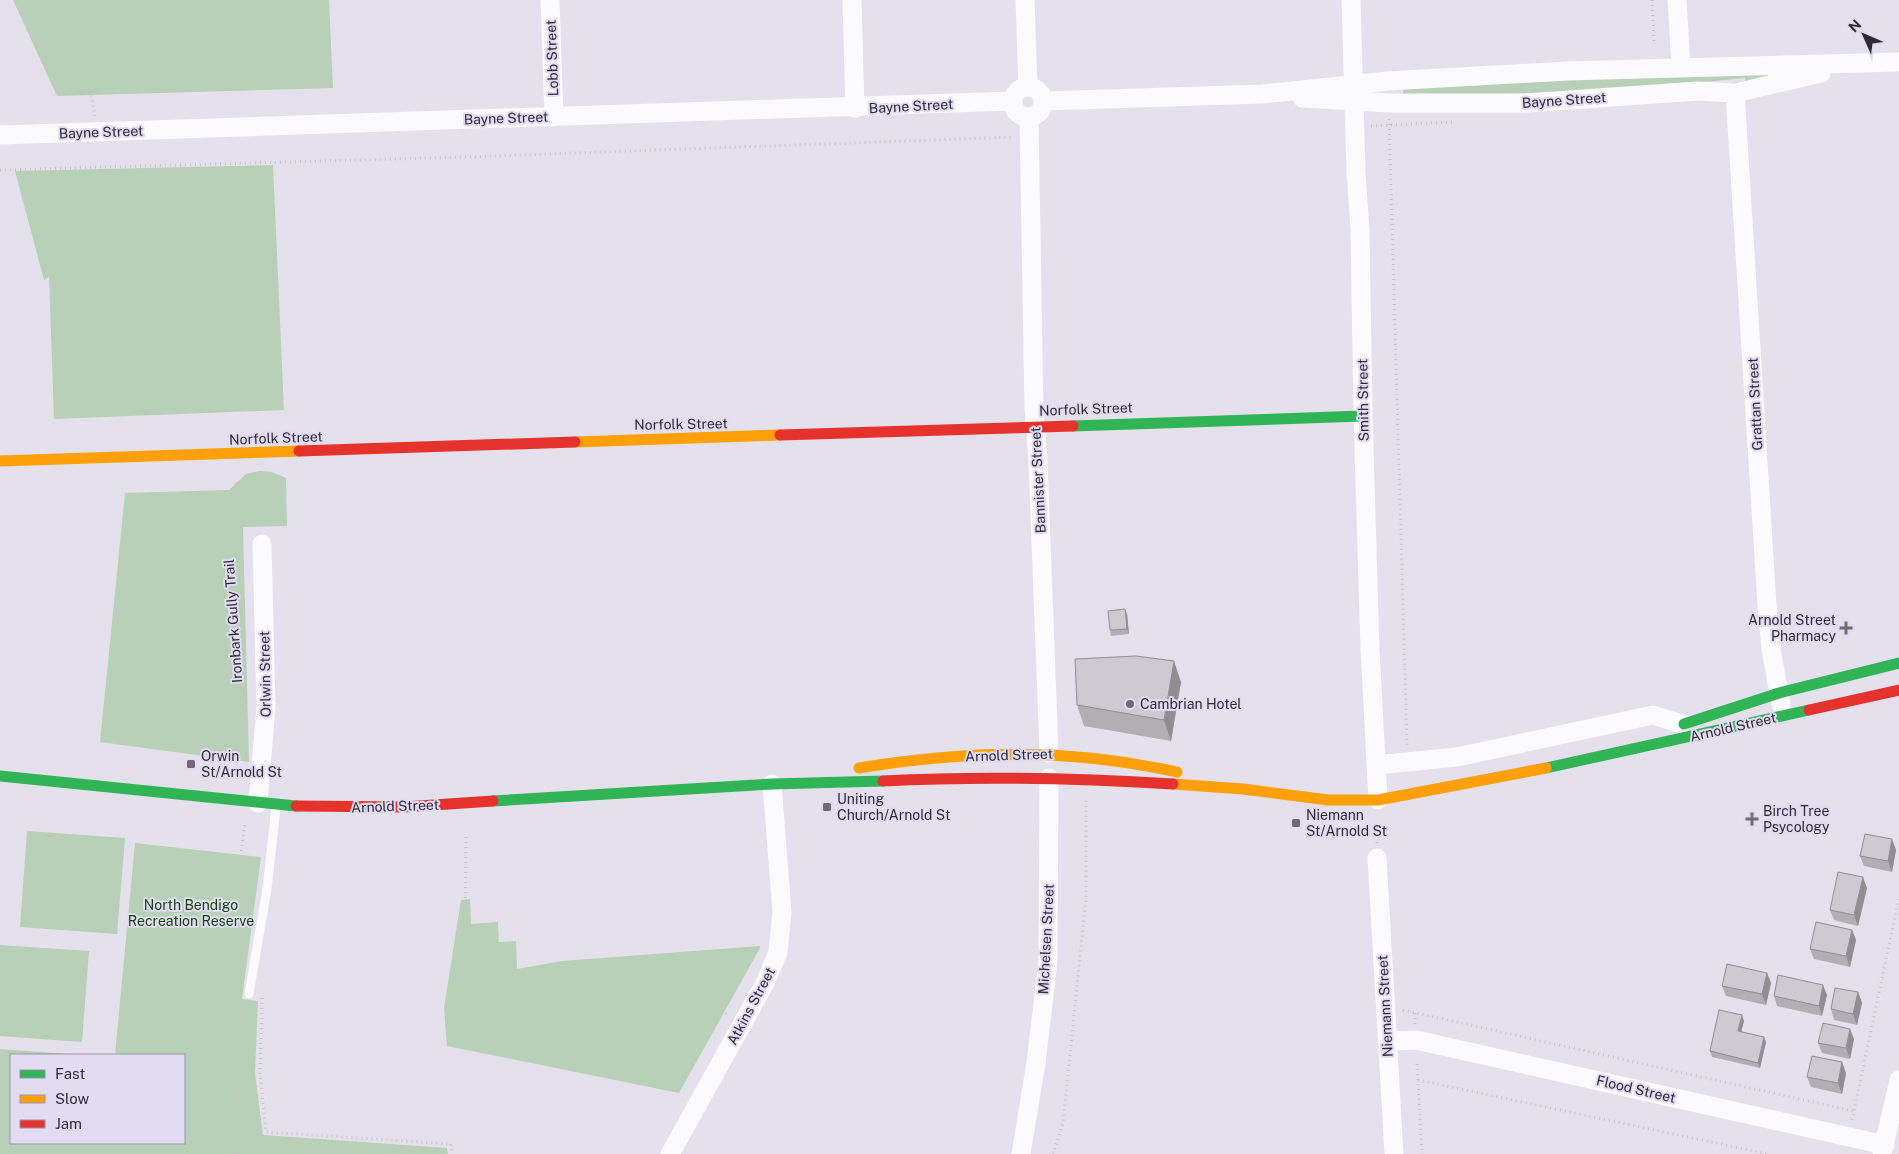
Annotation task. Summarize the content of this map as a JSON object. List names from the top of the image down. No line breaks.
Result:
{"streets":{"main road":["Norfolk Street","Arnold Street","Michelsen Street"],"street":["Lobb Street","Bayne Street","Smith Street","Grattan Street","Bannister Street","Orlwin Street","Atkins Street","Niemann Street","Flood Street"],"path":["Ironbark Gully Trail"]},"crossings":[["Lobb Street","Bayne Street"],["Bayne Street","Smith Street"],["Bayne Street","Grattan Street"],["Bayne Street","Bannister Street"],["Smith Street","Norfolk Street"],["Smith Street","Arnold Street"],["Grattan Street","Arnold Street"],["Norfolk Street","Bannister Street"],["Bannister Street","Arnold Street"],["Bannister Street","Michelsen Street"],["Orlwin Street","Arnold Street"],["Arnold Street","Michelsen Street"],["Arnold Street","Atkins Street"],["Niemann Street","Flood Street"]],"parks":["North Bendigo Recreation Reserve"],"places":{"health":["Arnold Street Pharmacy","Birch Tree Psycology"],"other":["Cambrian Hotel"],"transit":["Orwin St/Arnold St","Uniting Church/Arnold St","Niemann St/Arnold St"]},"legend":["Fast","Slow","Jam"],"north":"top left"}
